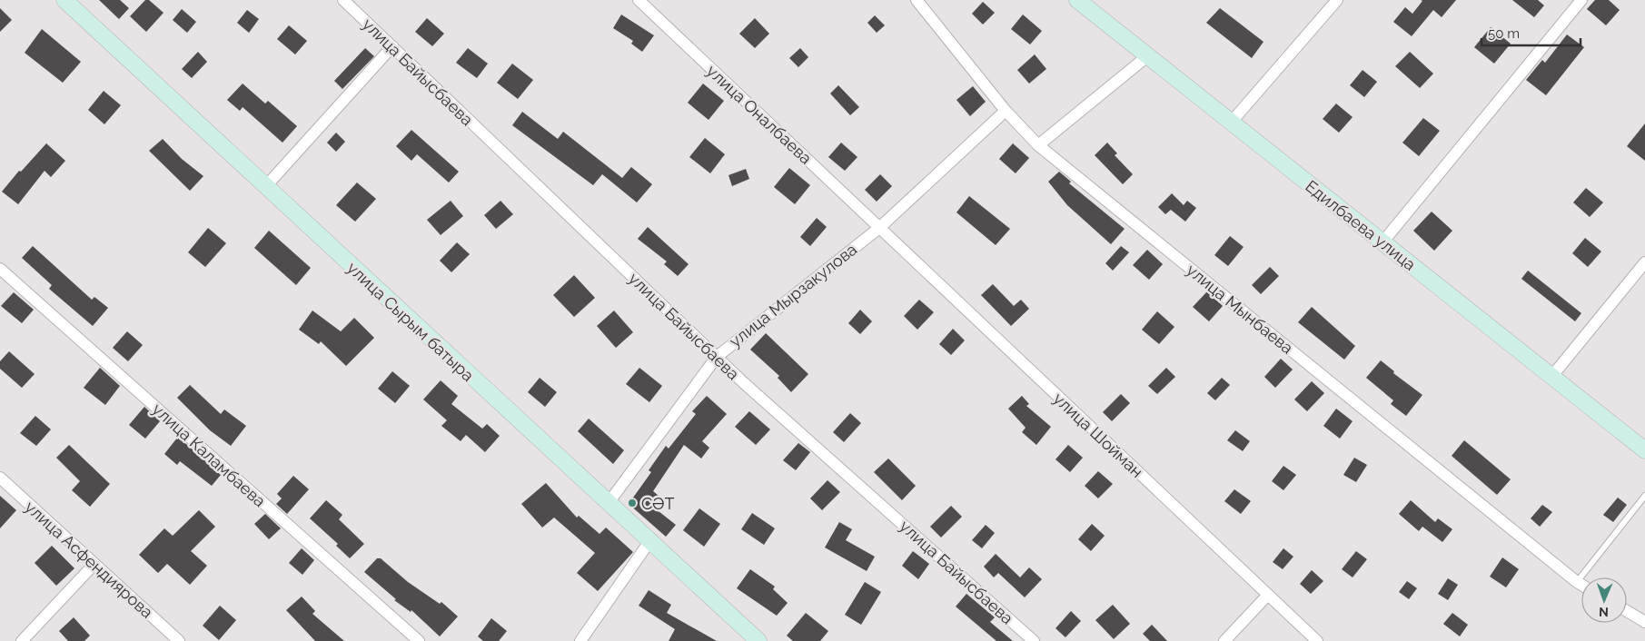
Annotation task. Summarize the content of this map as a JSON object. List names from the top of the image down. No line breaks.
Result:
{"streets":{"street":["улица Байысбаева","улица Оналбаева","Едилбаева улица","улица Мырзакулова","улица Мынбаева","улица Сырым батыра","улица Шойман","улица Каламбаева","улица Асфендиярова"]},"crossings":[["улица Байысбаева","улица Мырзакулова"],["улица Оналбаева","улица Мырзакулова"],["улица Оналбаева","улица Шойман"],["улица Мырзакулова","улица Мынбаева"],["улица Мырзакулова","улица Сырым батыра"],["улица Мырзакулова","улица Шойман"]],"places":["СƏТ"],"scale_bar":"50 m","north":"bottom"}
